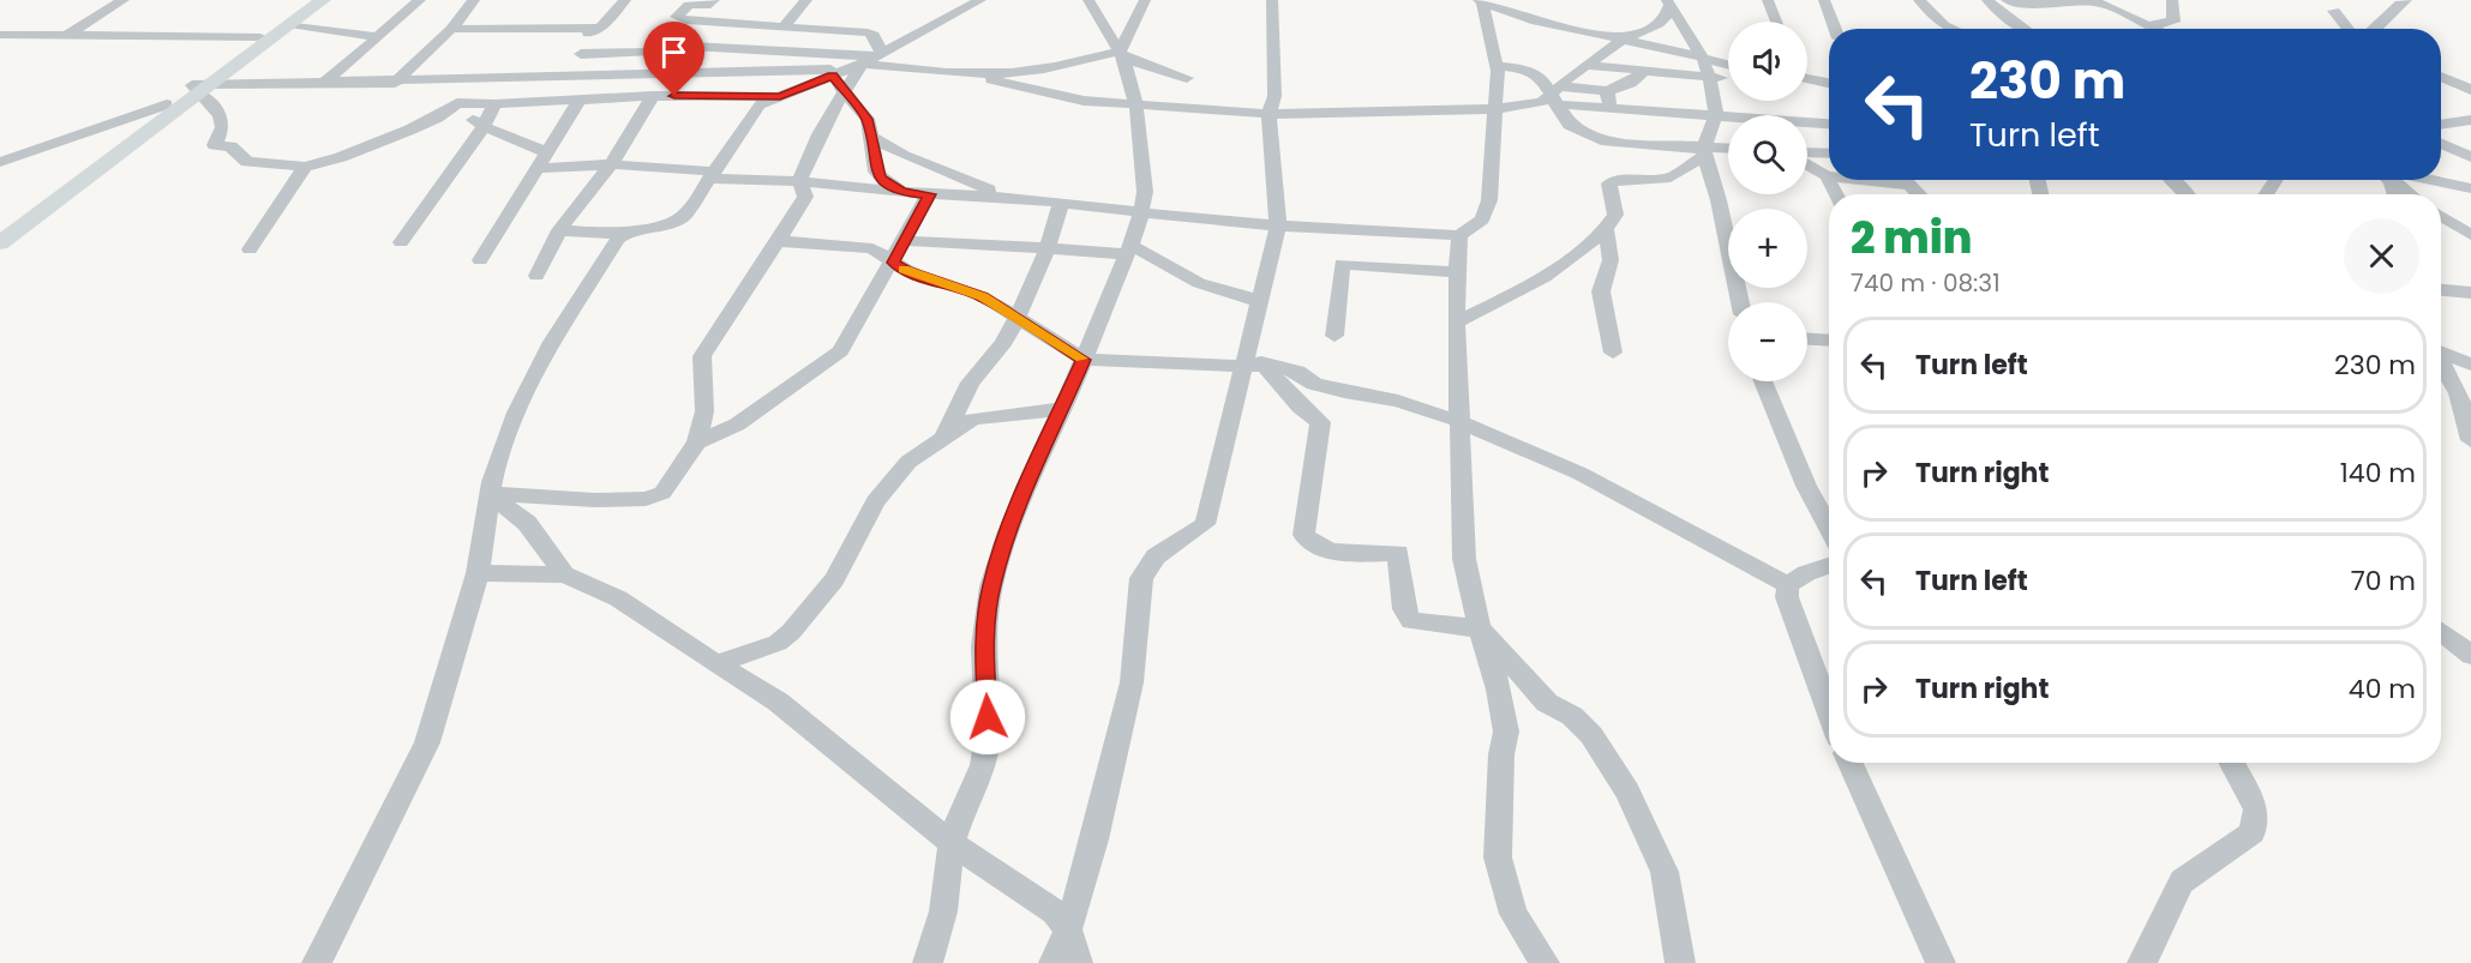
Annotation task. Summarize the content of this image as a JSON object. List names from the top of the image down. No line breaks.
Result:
{"page":{"map_buttons":["+","−"],"turn":["230 m","Turn left"],"heading":["2 min","740 m · 08:31"],"list":[{"name":"Turn left","value":"230 m"},{"name":"Turn right","value":"140 m"},{"name":"Turn left","value":"70 m"},{"name":"Turn right","value":"40 m"}]}}
